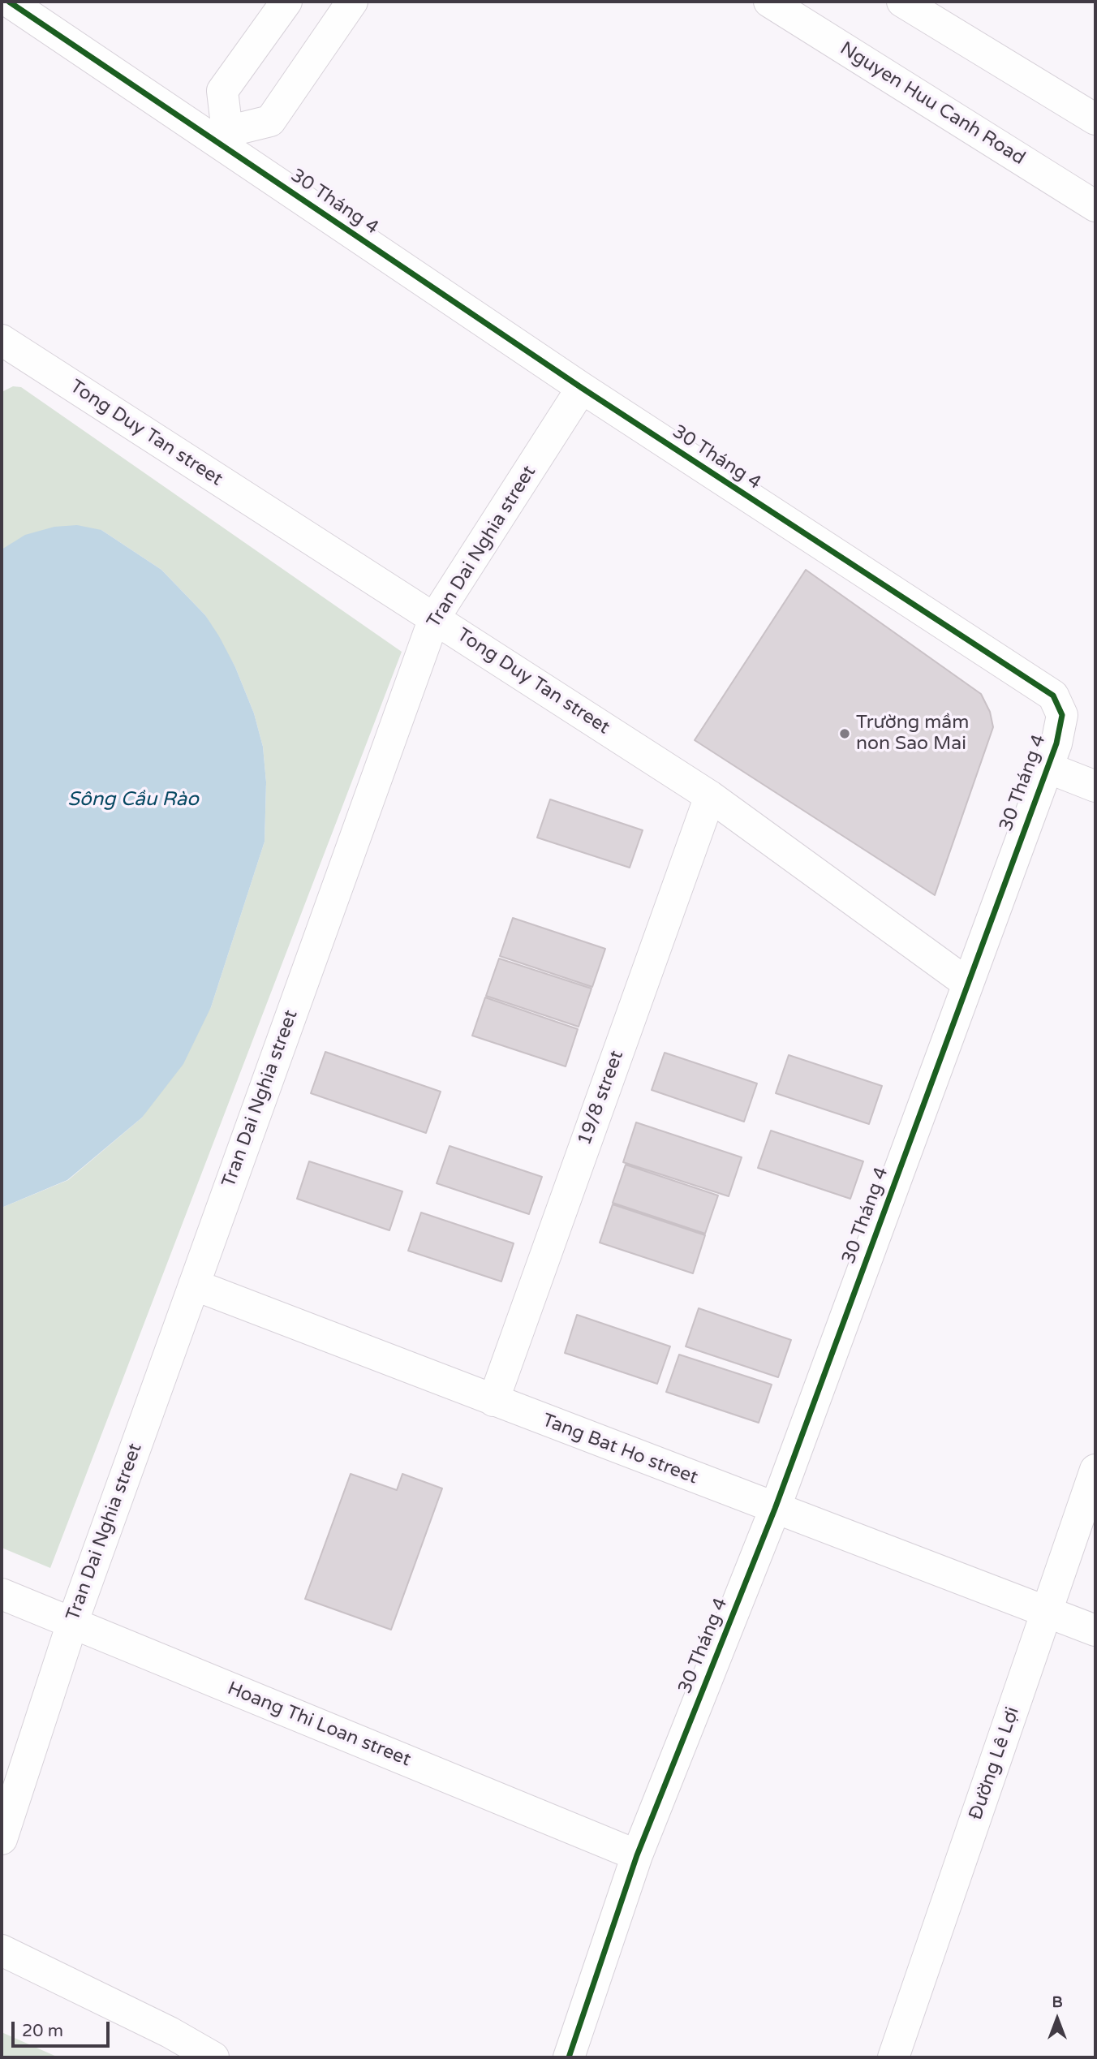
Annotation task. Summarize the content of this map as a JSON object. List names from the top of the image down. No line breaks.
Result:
{"streets":{"street":["Nguyen Huu Canh Road","30 Tháng 4","Tong Duy Tan street","Tran Dai Nghia street","19/8 street","Tang Bat Ho street","Hoang Thi Loan street","Đường Lê Lợi"]},"crossings":[["30 Tháng 4","Tong Duy Tan street"],["30 Tháng 4","Tran Dai Nghia street"],["30 Tháng 4","Tang Bat Ho street"],["30 Tháng 4","Hoang Thi Loan street"],["Tong Duy Tan street","Tran Dai Nghia street"],["Tong Duy Tan street","19/8 street"],["Tran Dai Nghia street","Tang Bat Ho street"],["Tran Dai Nghia street","Hoang Thi Loan street"],["19/8 street","Tang Bat Ho street"],["Tang Bat Ho street","Đường Lê Lợi"]],"water":["Sông Cầu Rào"],"places":["Trường mầm non Sao Mai"],"scale_bar":"20 m","north":"top"}
